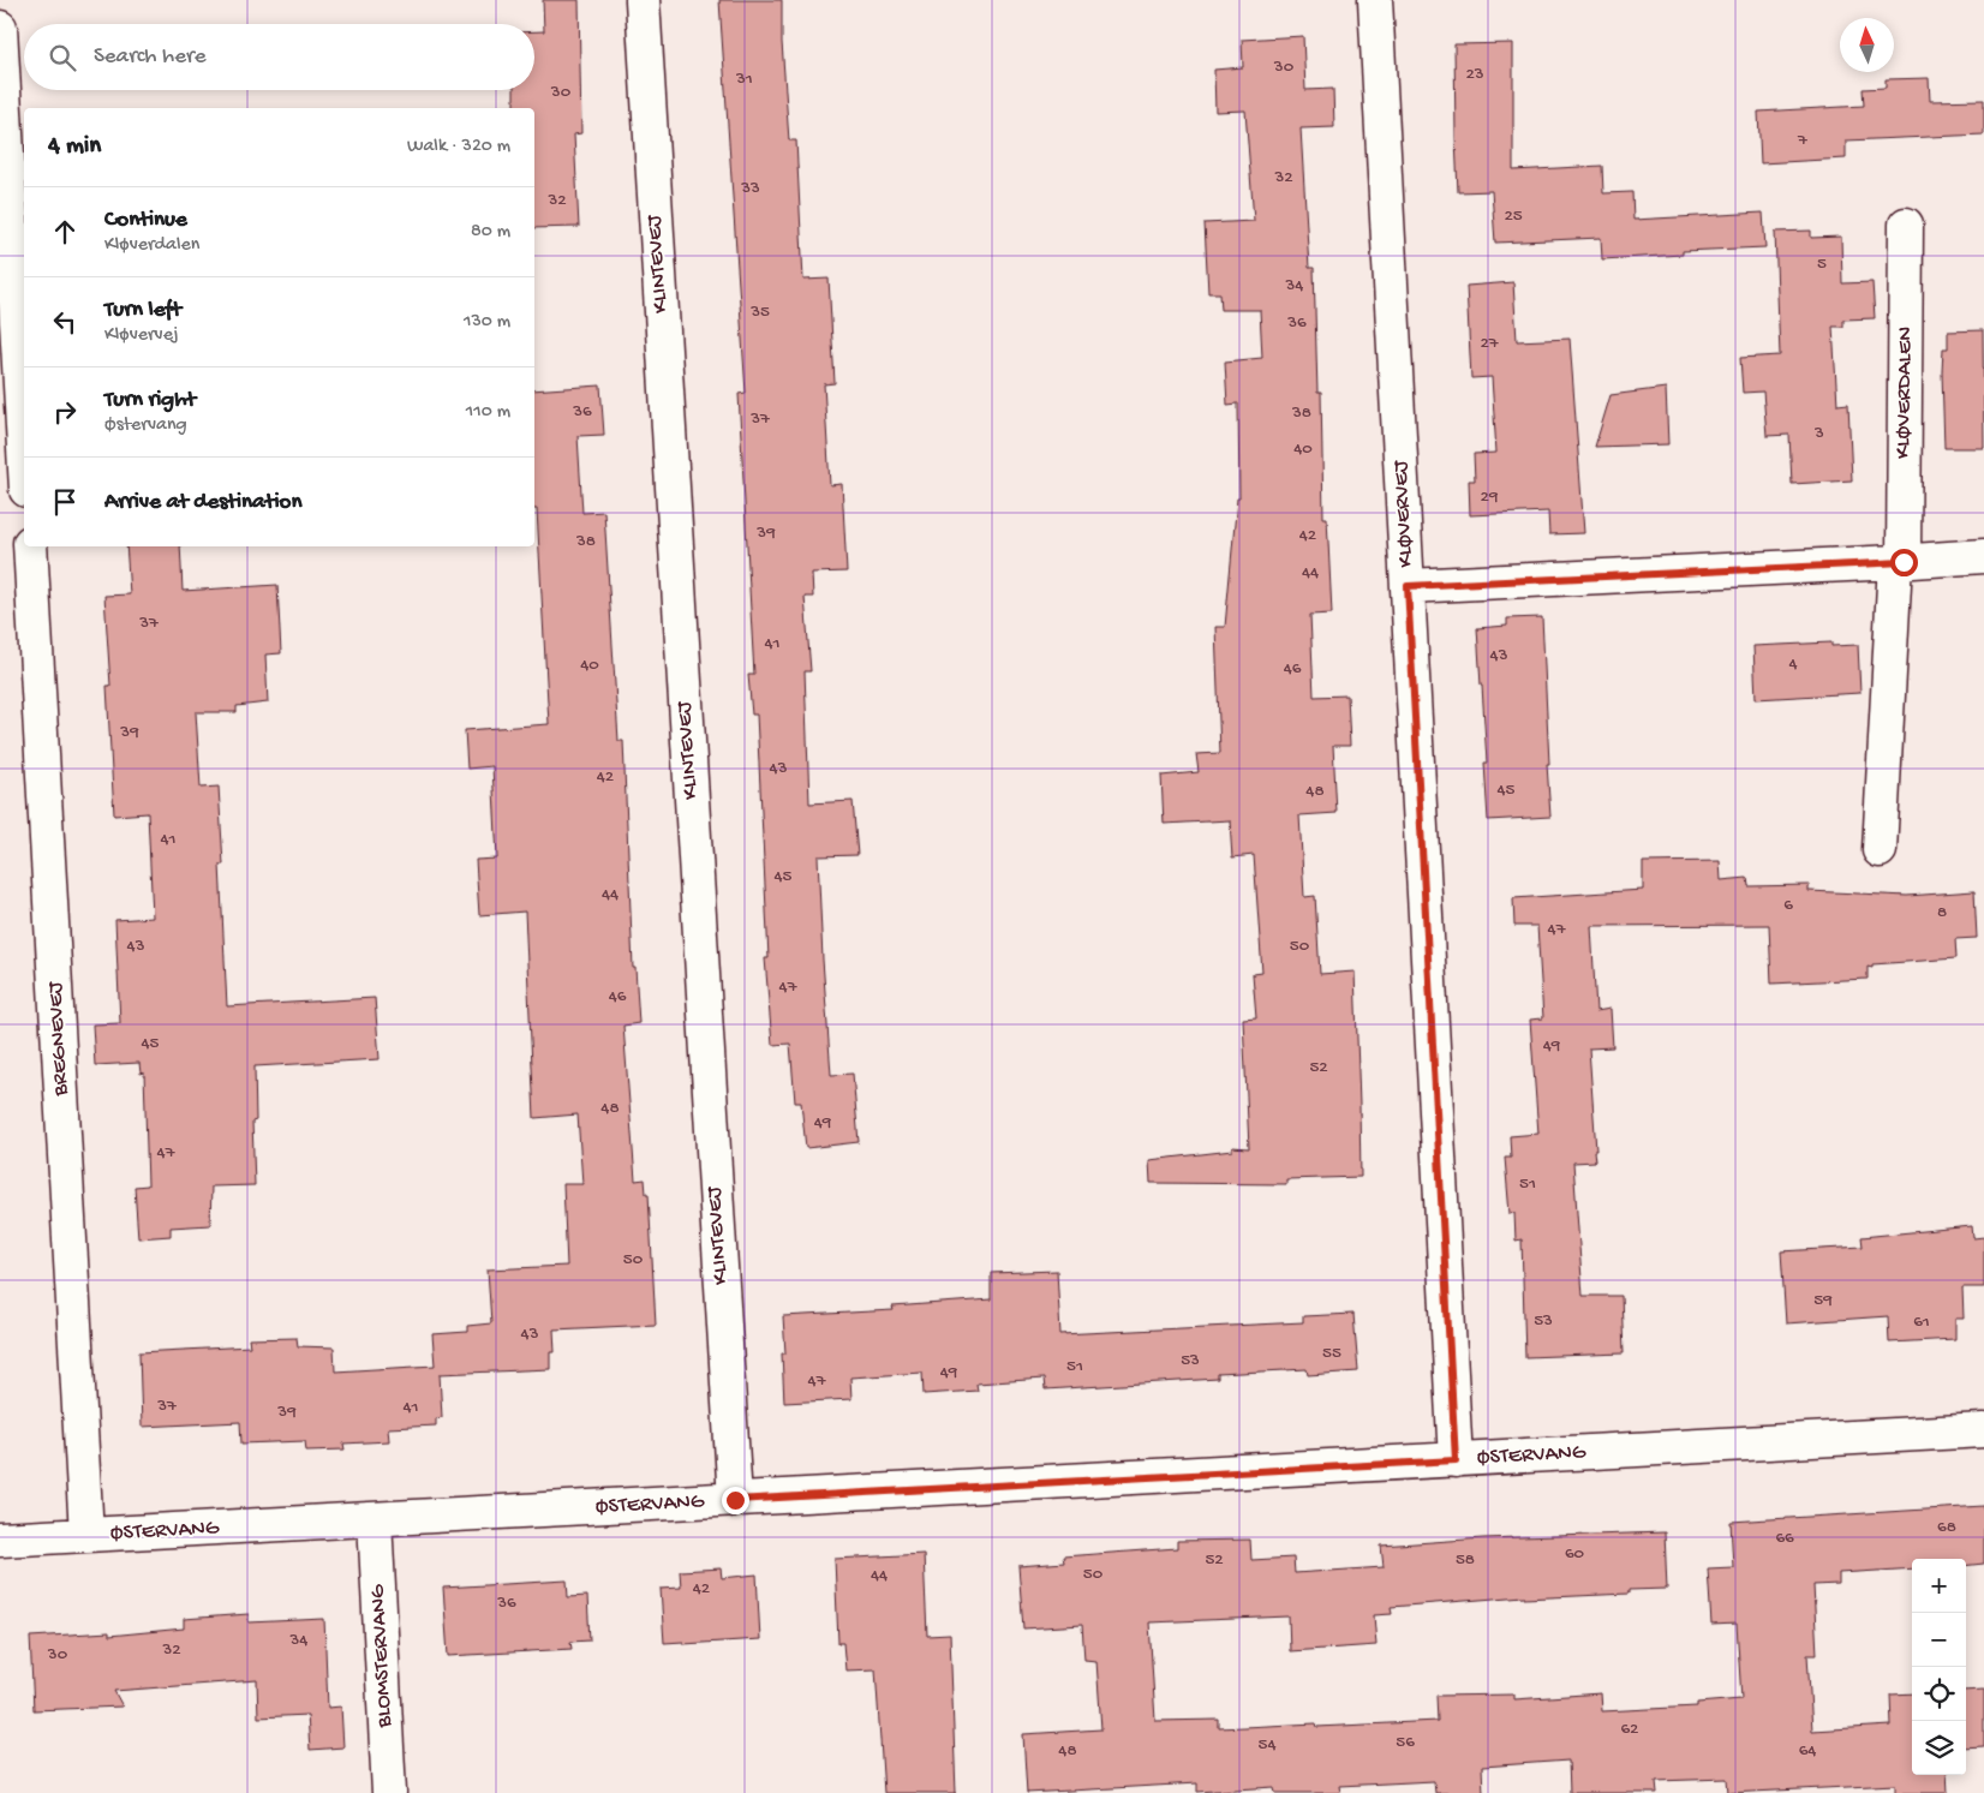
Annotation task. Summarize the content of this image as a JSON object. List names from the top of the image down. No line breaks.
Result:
{"streets":{"street":["KLINTEVEJ","KLØVERDALEN","KLØVERVEJ","BREGNEVEJ","ØSTERVANG","BLOMSTERVANG"]},"crossings":[["KLINTEVEJ","ØSTERVANG"],["KLØVERVEJ","ØSTERVANG"],["BREGNEVEJ","ØSTERVANG"],["ØSTERVANG","BLOMSTERVANG"]],"house_numbers":["30","23","31","30","7","32","33","32","25","5","34","35","36","27","36","38","37","3","40","29","39","42","38","44","37","41","43","4","40","46","39","43","42","45","48","41","45","44","6","8","47","43","50","47","46","45","49","52","48","49","47","51","50","59","53","61","43","55","53","51","49","47","37","41","39","68","66","60","52","58","50","44","42","36","34","32","30","62","56","54","48","64"],"north":"top","page":{"search":"Search here","heading":["4 min","Walk · 320 m"],"list":[["Continue","Kløverdalen","80 m"],["Turn left","Kløvervej","130 m"],["Turn right","Østervang","110 m"],"Arrive at destination"],"map_buttons":["+","−"]}}
